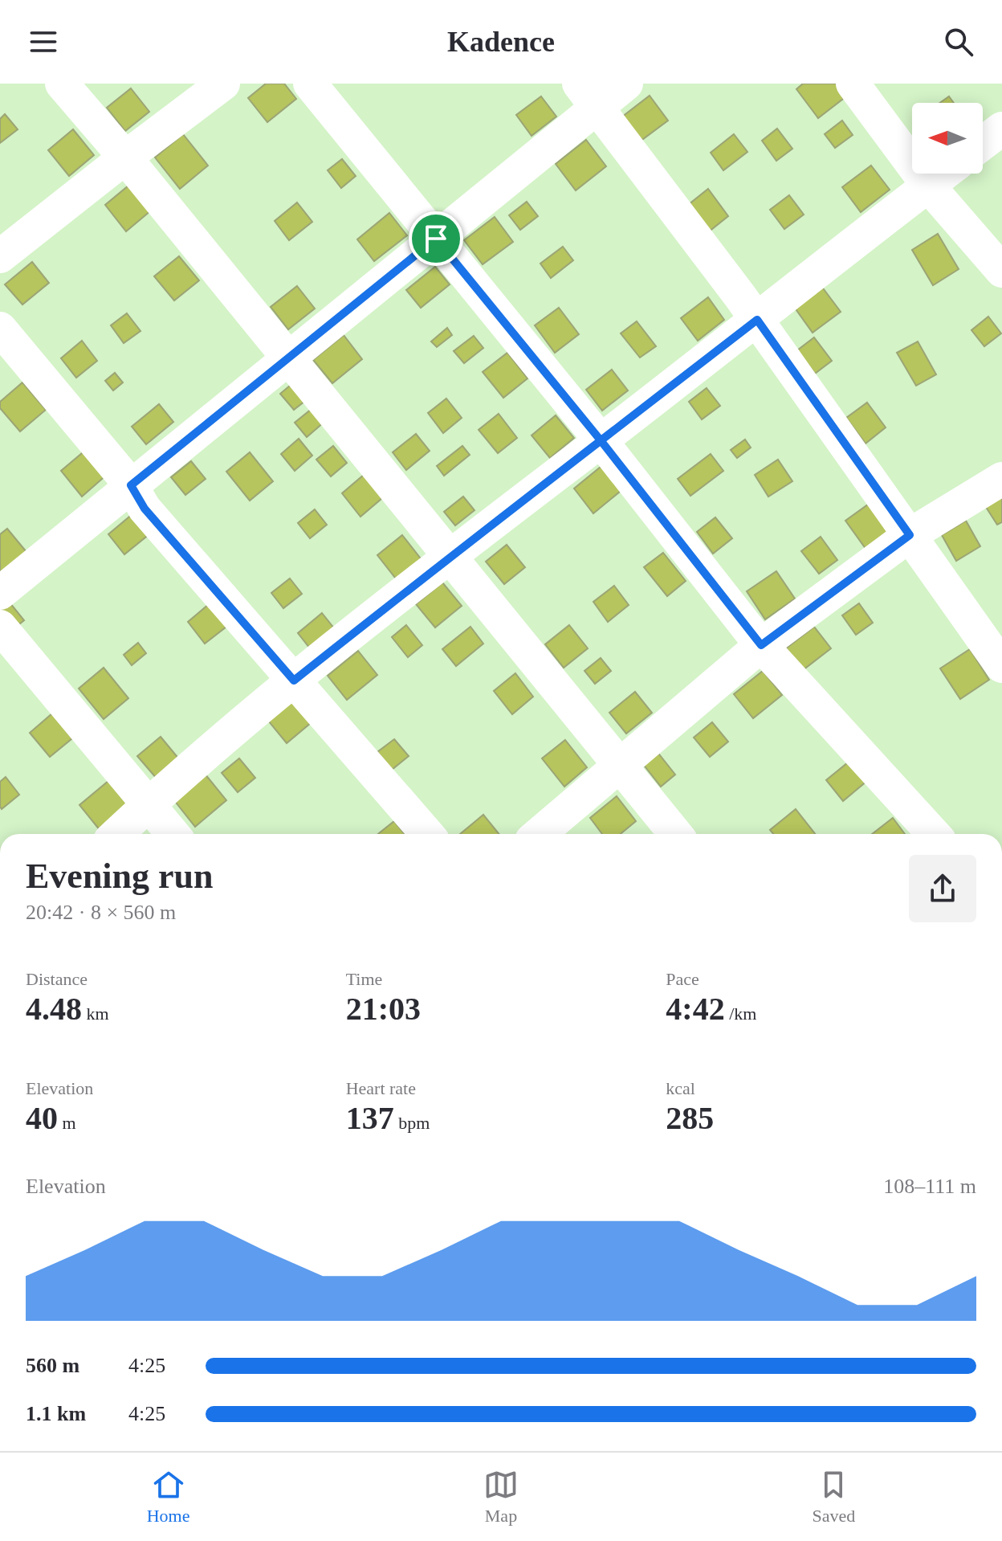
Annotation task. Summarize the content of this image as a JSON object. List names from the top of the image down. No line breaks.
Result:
{"north":"left","page":{"header":"Kadence","heading":["Evening run","20:42 · 8 × 560 m"],"stats":[["Distance","4.48 km"],["Time","21:03"],["Pace","4:42 /km"],["Elevation","40 m"],["Heart rate","137 bpm"],["kcal","285"]],"chart":["Elevation","108–111 m"],"list":[{"name":"560 m","note":"4:25"},{"name":"1.1 km","note":"4:25"}],"tabs":["Home","Map","Saved"]}}
